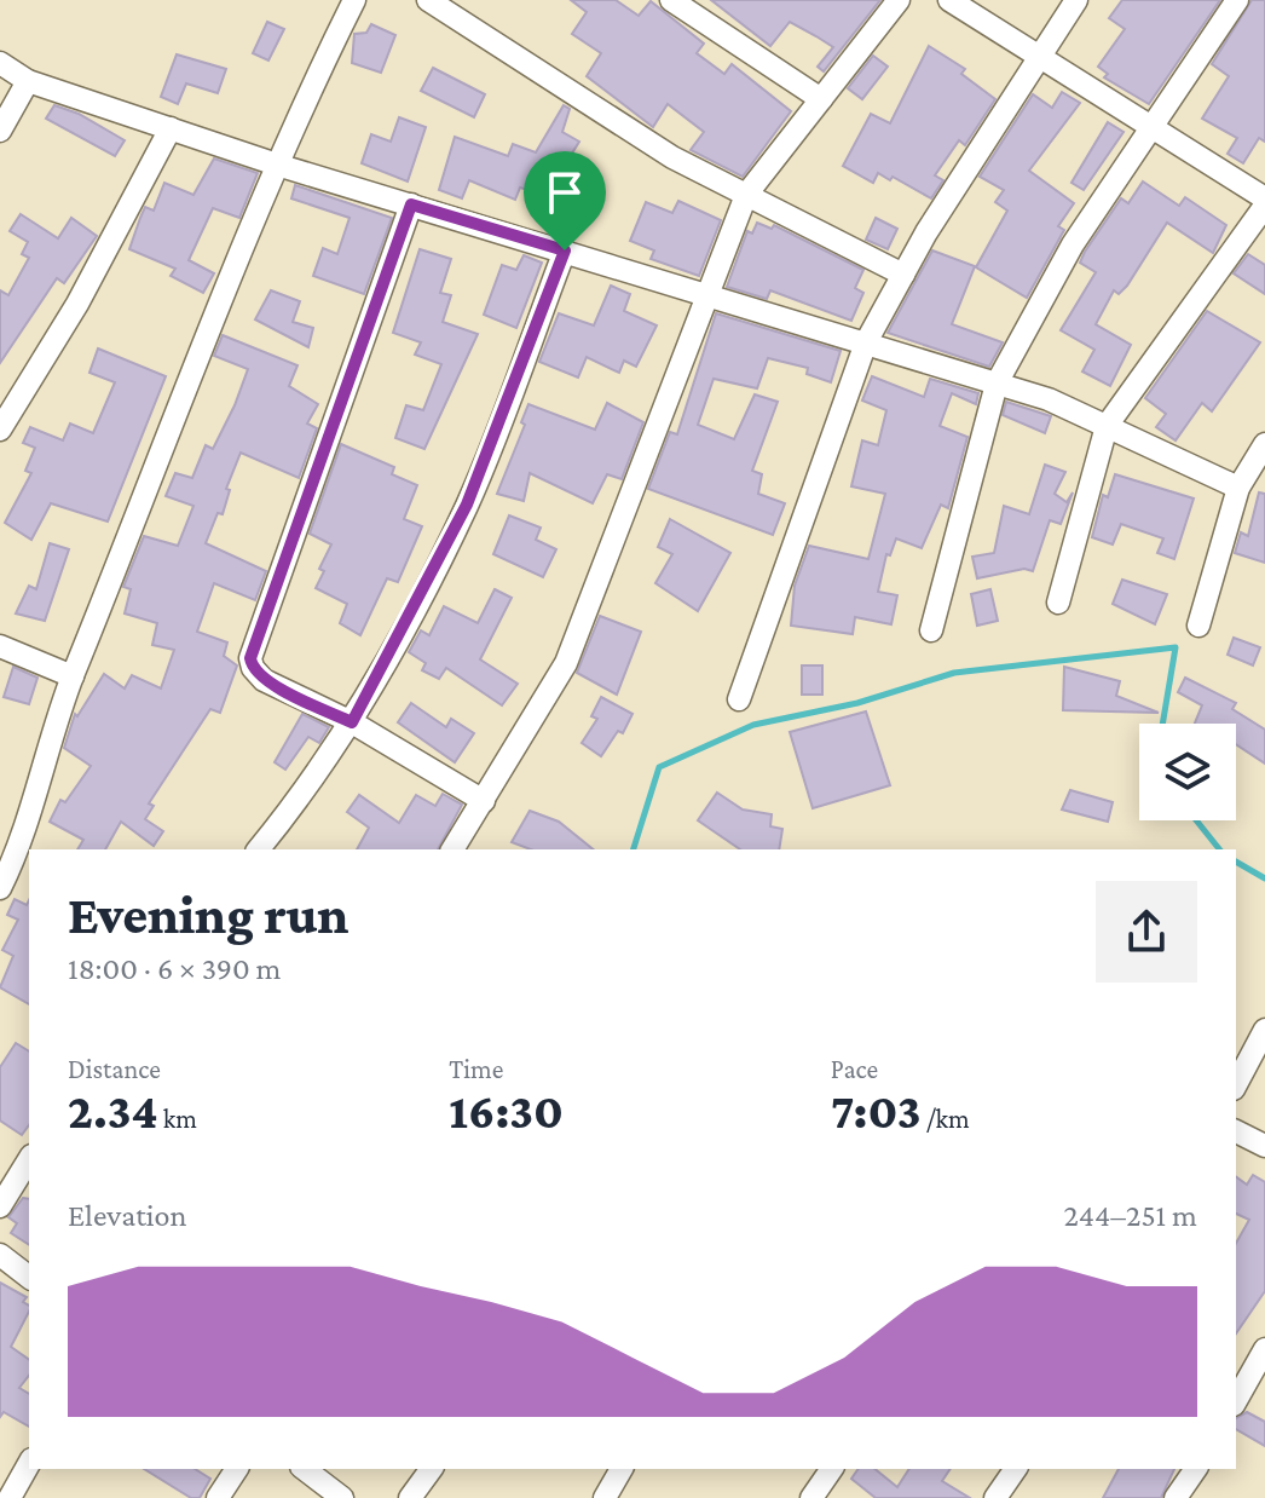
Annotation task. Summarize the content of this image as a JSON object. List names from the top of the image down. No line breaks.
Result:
{"page":{"heading":["Evening run","18:00 · 6 × 390 m"],"stats":[["Distance","2.34 km"],["Time","16:30"],["Pace","7:03 /km"]],"chart":["Elevation","244–251 m"]}}
